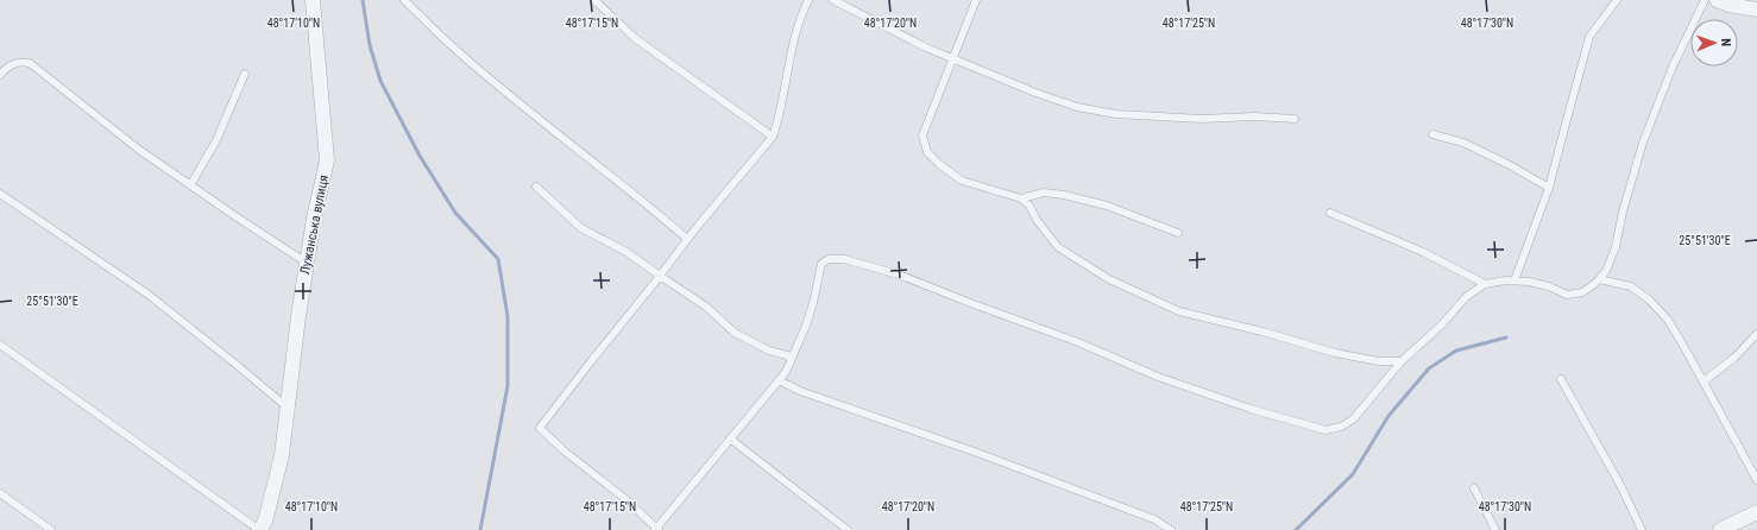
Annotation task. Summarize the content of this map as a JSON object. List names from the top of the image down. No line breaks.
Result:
{"streets":{"street":["Лужанська вулиця"]},"north":"right","coordinates":["48°17'10\"N","48°17'15\"N","48°17'20\"N","48°17'25\"N","48°17'30\"N","25°51'30\"E"]}
